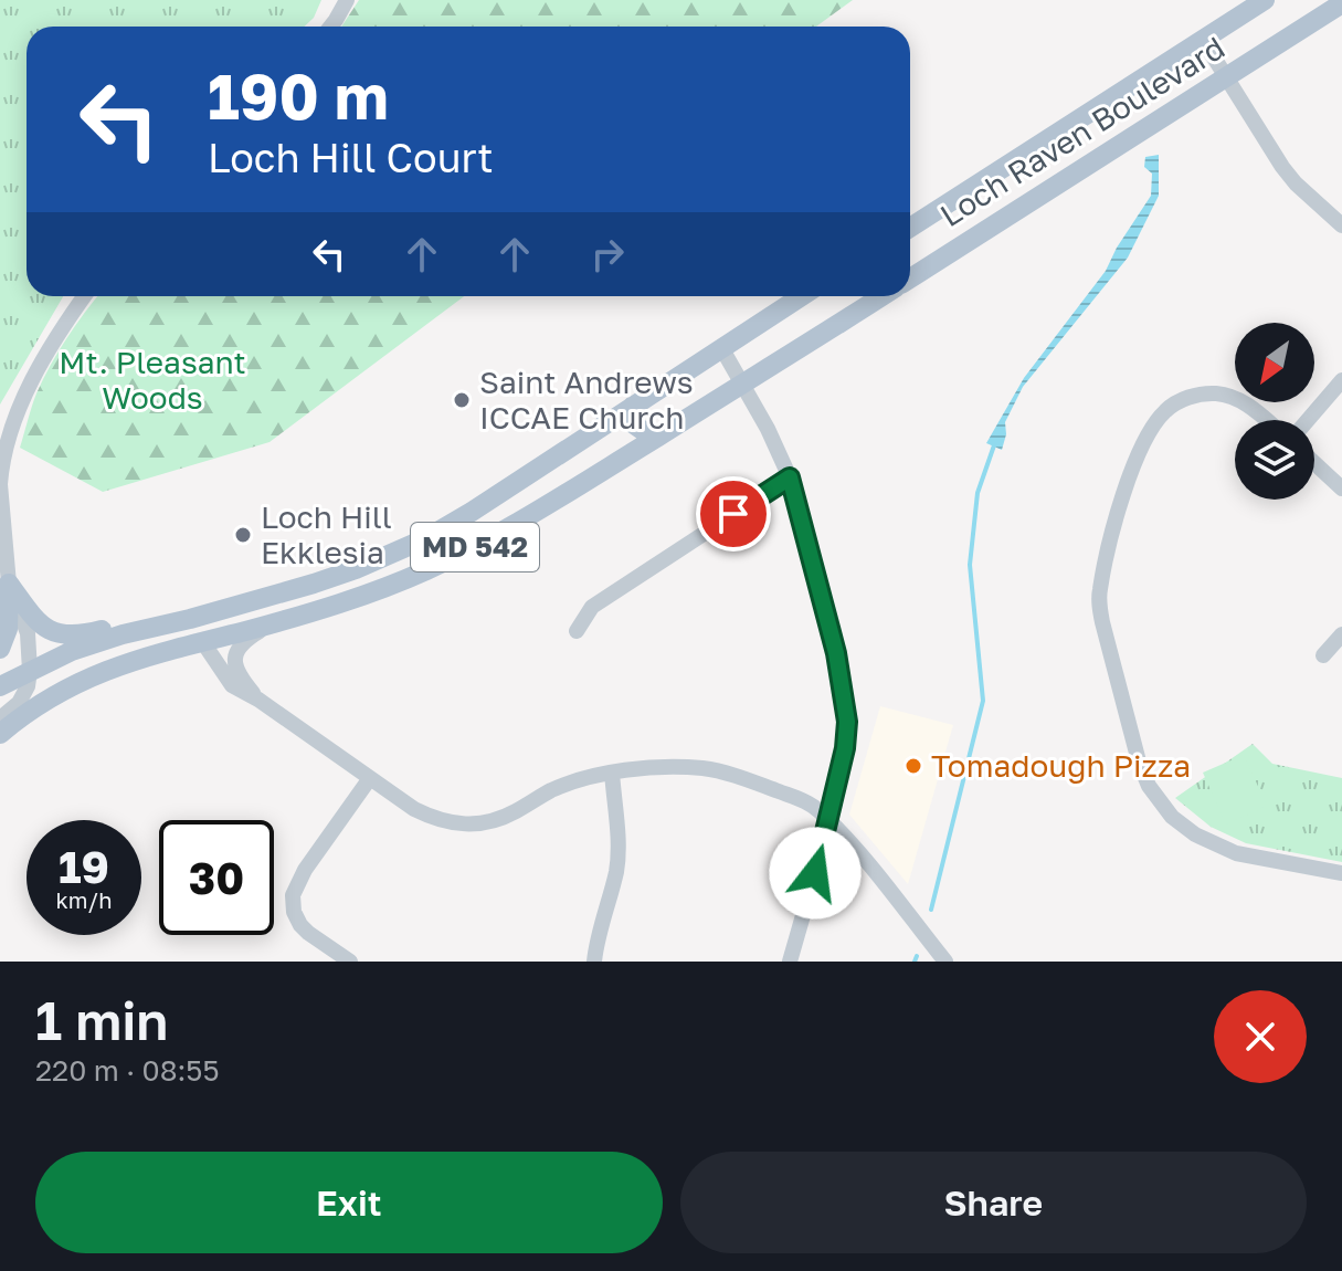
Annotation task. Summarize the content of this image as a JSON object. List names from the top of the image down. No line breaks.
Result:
{"streets":{"main road":["Loch Raven Boulevard","MD 542"]},"parks":["Mt. Pleasant Woods"],"places":["Saint Andrews ICCAE Church","Loch Hill Ekklesia","Tomadough Pizza"],"north":"bottom left","page":{"turn":["190 m","Loch Hill Court"],"speed":"19 km/h","limit":"30","heading":["1 min","220 m · 08:55"],"buttons":["Exit","Share"]}}
